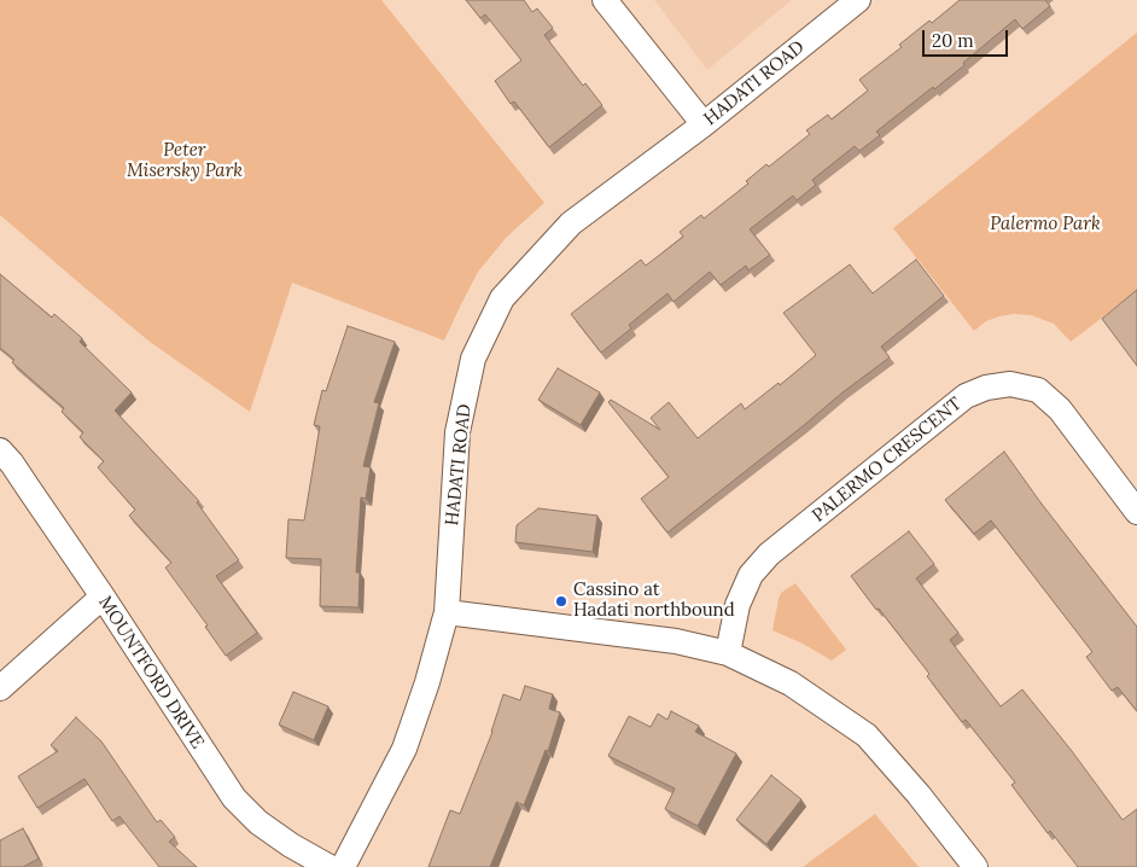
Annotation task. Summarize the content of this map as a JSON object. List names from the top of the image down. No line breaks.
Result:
{"streets":{"street":["HADATI ROAD","PALERMO CRESCENT","MOUNTFORD DRIVE"]},"parks":["Peter Misersky Park","Palermo Park"],"places":["Cassino at Hadati northbound"],"scale_bar":"20 m"}
